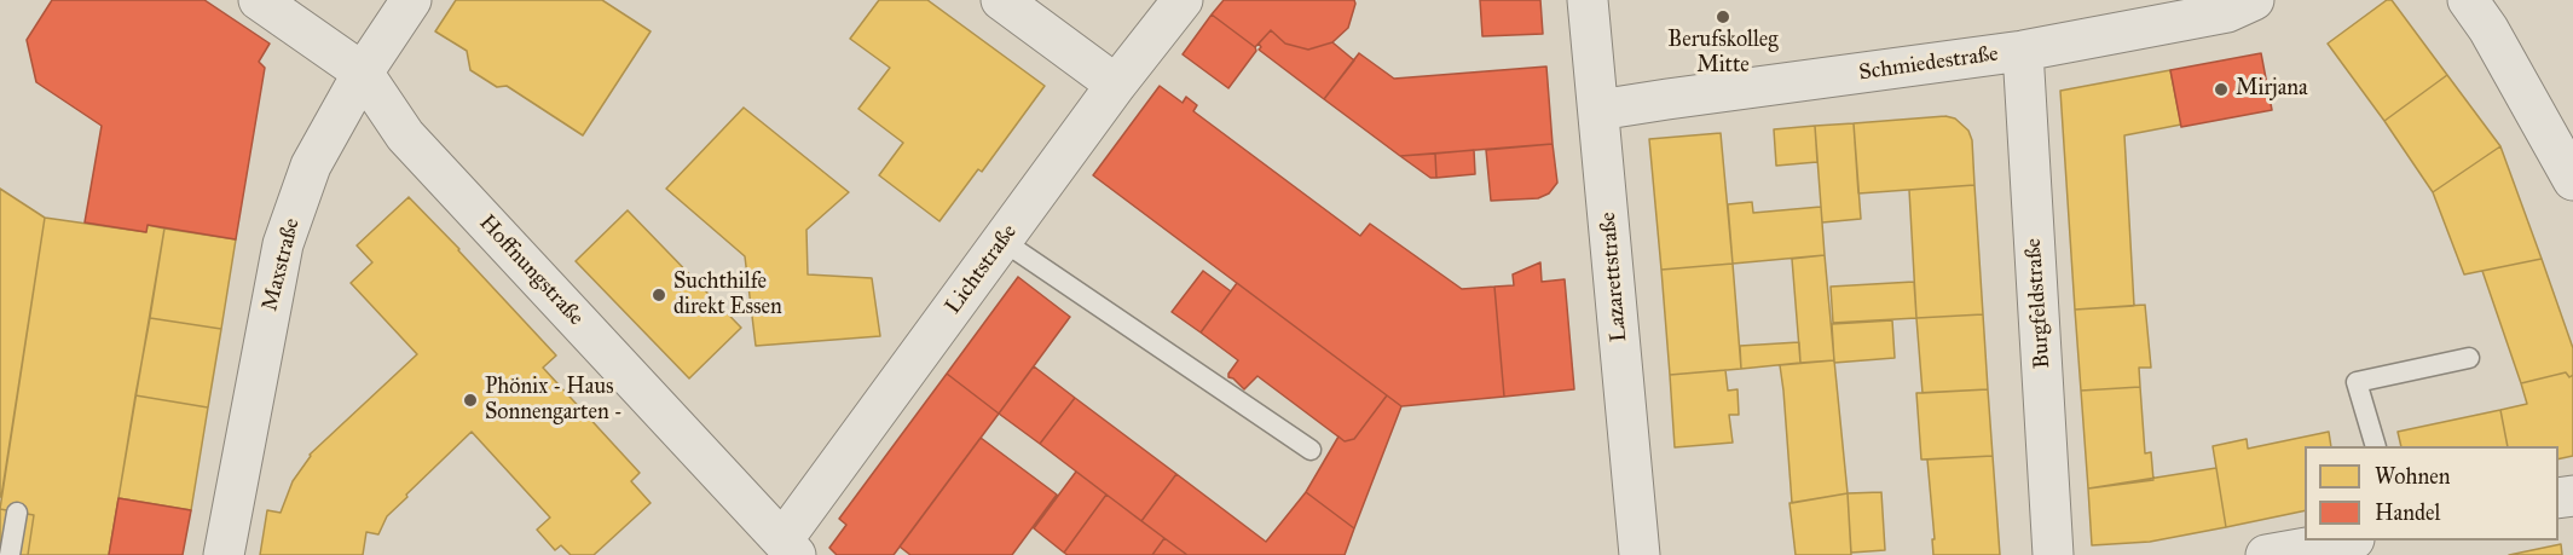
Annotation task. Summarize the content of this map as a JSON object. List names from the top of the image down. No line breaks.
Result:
{"streets":{"street":["Schmiedestraße","Maxstraße","Lichtstraße","Hoffnungstraße","Lazarettstraße","Burgfeldstraße"]},"crossings":[["Schmiedestraße","Lazarettstraße"],["Schmiedestraße","Burgfeldstraße"],["Maxstraße","Hoffnungstraße"],["Lichtstraße","Hoffnungstraße"]],"places":["Berufskolleg Mitte","Mirjana","Suchthilfe direkt Essen","Phönix - Haus Sonnengarten -"],"legend":["Wohnen","Handel"]}
